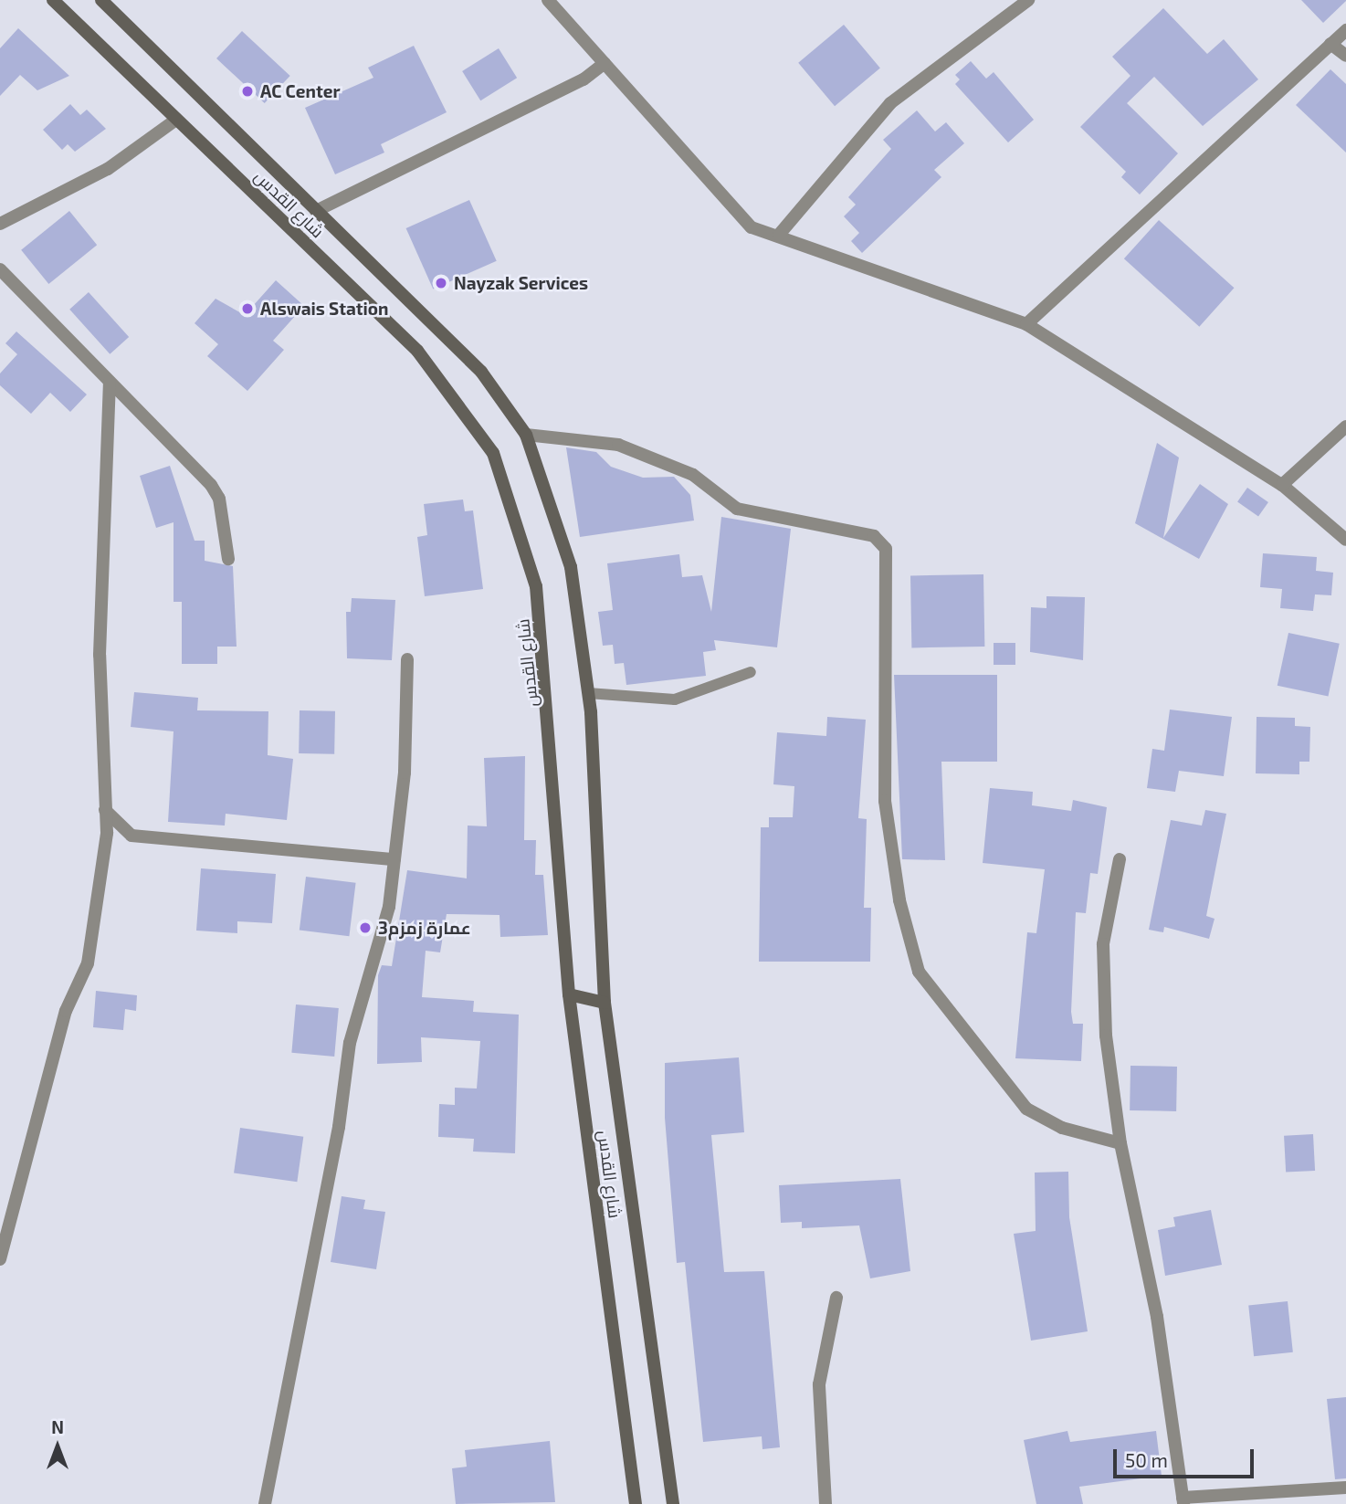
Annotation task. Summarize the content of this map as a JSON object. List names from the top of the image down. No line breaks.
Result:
{"streets":{"main road":["شارع القدس"]},"places":["AC Center","Nayzak Services","Alswais Station","عمارة زمزم3"],"scale_bar":"50 m","north":"top"}
